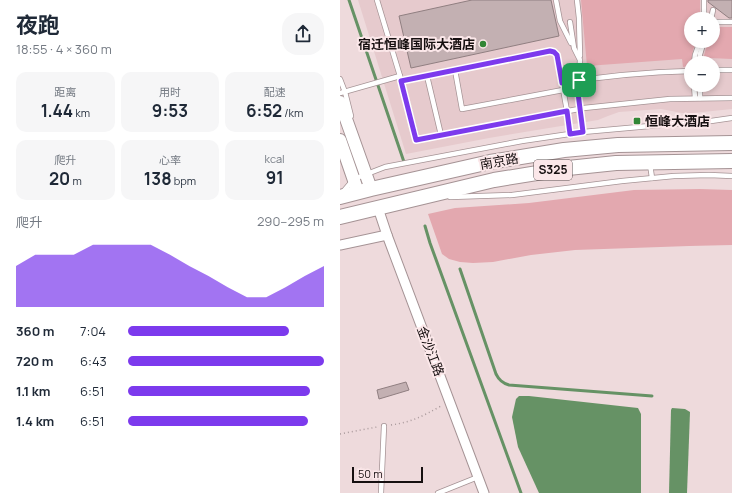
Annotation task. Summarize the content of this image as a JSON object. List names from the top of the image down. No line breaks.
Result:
{"streets":{"main road":["南京路","S325"],"street":["金沙江路"]},"crossings":[["南京路","金沙江路"]],"places":{"other":["宿迁恒峰国际大酒店"],"transit":["恒峰大酒店"]},"scale_bar":"50 m","page":{"heading":["夜跑","18:55 · 4 × 360 m"],"map_buttons":["+","−"],"stats":[["距离","1.44 km"],["用时","9:53"],["配速","6:52 /km"],["爬升","20 m"],["心率","138 bpm"],["kcal","91"]],"chart":["爬升","290–295 m"],"list":[{"name":"360 m","note":"7:04"},{"name":"720 m","note":"6:43"},{"name":"1.1 km","note":"6:51"},{"name":"1.4 km","note":"6:51"}],"scale":"50 m"}}
